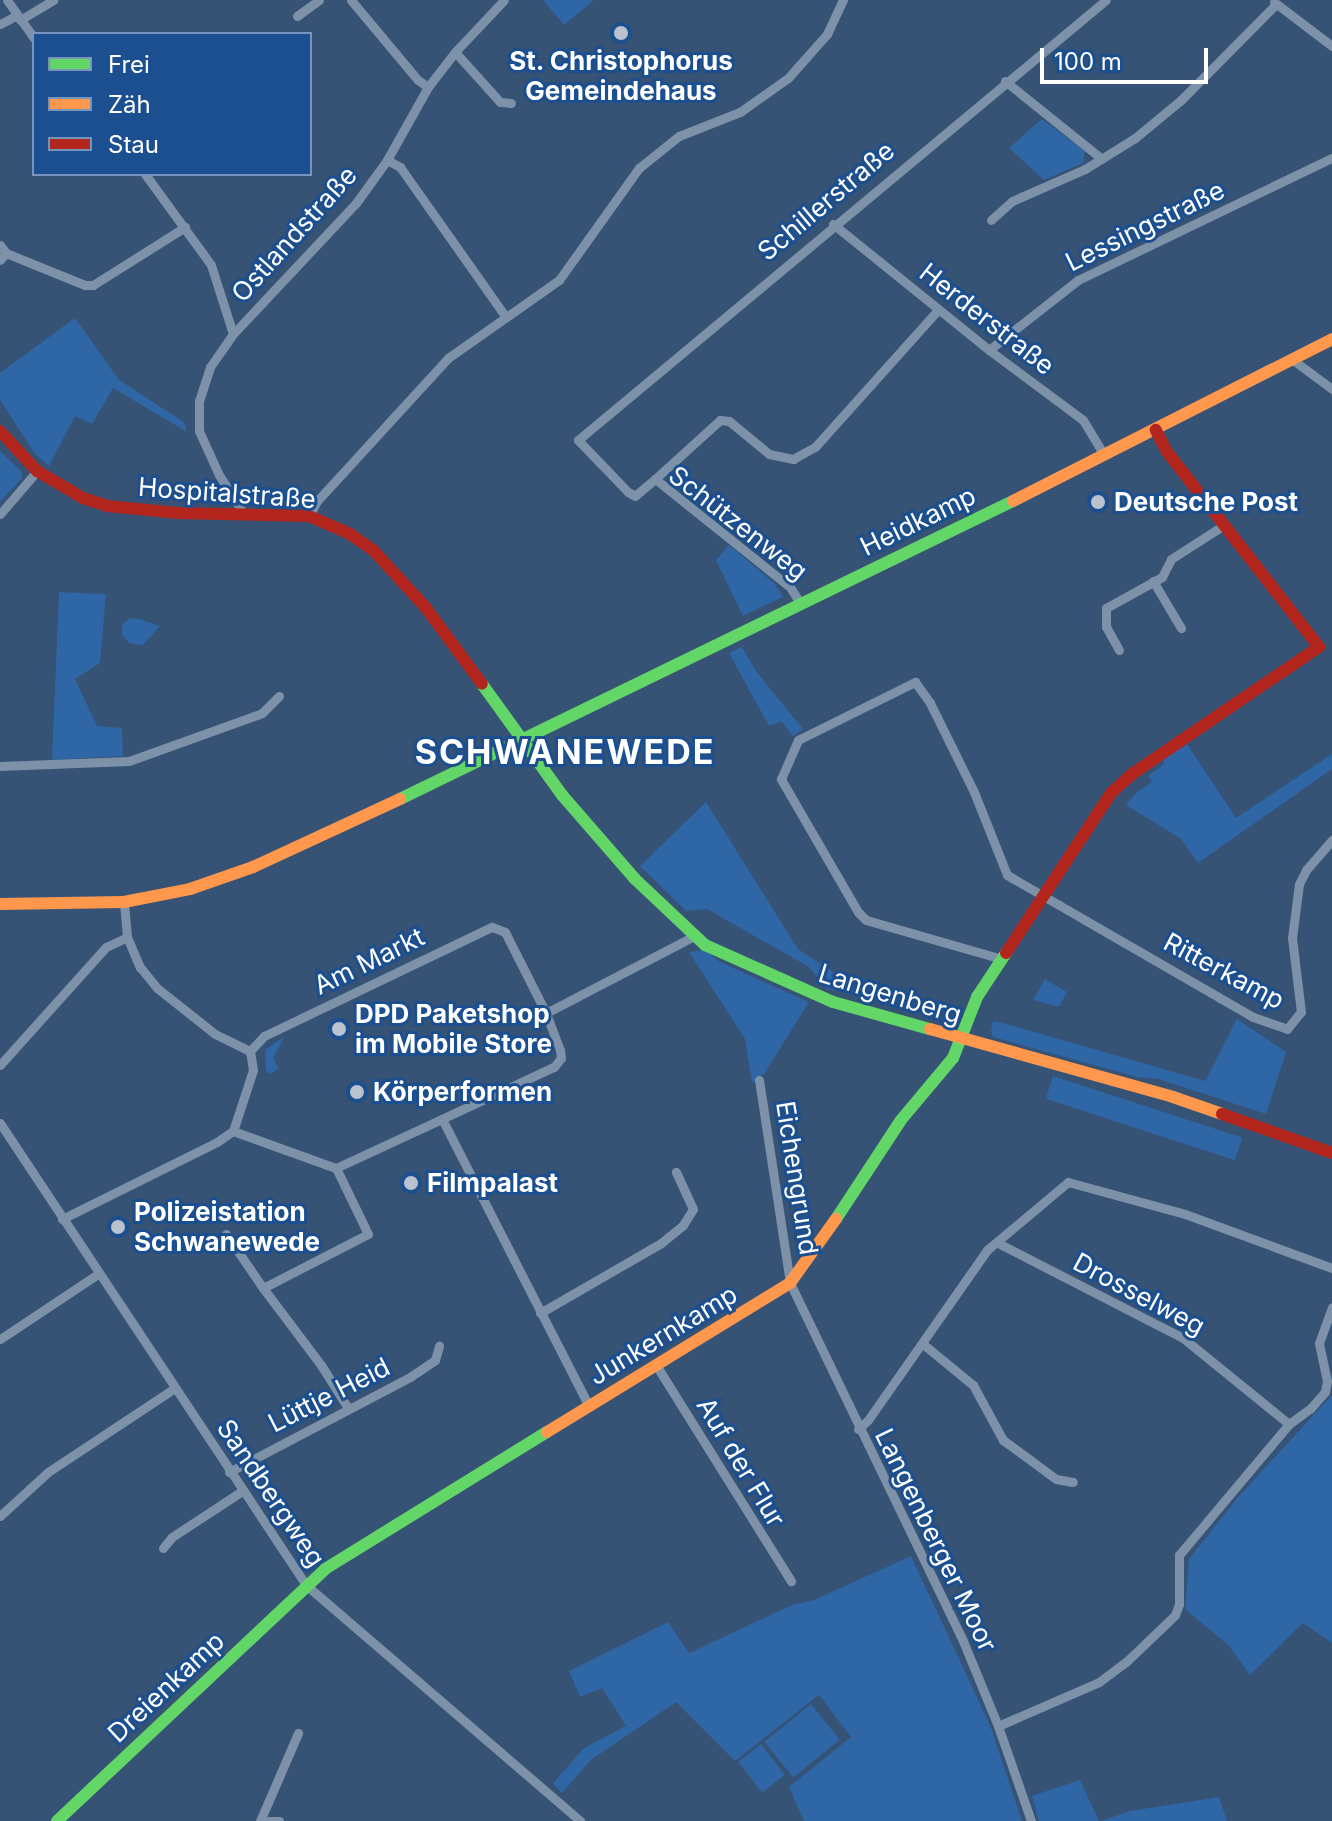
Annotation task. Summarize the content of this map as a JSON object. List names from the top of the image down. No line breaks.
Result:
{"streets":{"street":["Schillerstraße","Lessingstraße","Ostlandstraße","Herderstraße","Hospitalstraße","Heidkamp","Schützenweg","Am Markt","Ritterkamp","Langenberg","Eichengrund","Drosselweg","Junkernkamp","Lüttje Heid","Auf der Flur","Sandbergweg","Langenberger Moor","Dreienkamp"]},"crossings":[["Schillerstraße","Herderstraße"],["Schillerstraße","Schützenweg"],["Lessingstraße","Herderstraße"],["Ostlandstraße","Hospitalstraße"],["Herderstraße","Heidkamp"],["Hospitalstraße","Heidkamp"],["Hospitalstraße","Langenberg"],["Heidkamp","Schützenweg"],["Heidkamp","Langenberg"],["Ritterkamp","Junkernkamp"],["Langenberg","Junkernkamp"],["Eichengrund","Junkernkamp"],["Eichengrund","Langenberger Moor"],["Junkernkamp","Auf der Flur"],["Junkernkamp","Sandbergweg"],["Junkernkamp","Langenberger Moor"],["Junkernkamp","Dreienkamp"],["Lüttje Heid","Sandbergweg"],["Sandbergweg","Dreienkamp"]],"districts":["SCHWANEWEDE"],"places":["St. Christophorus Gemeindehaus","Deutsche Post","DPD Paketshop im Mobile Store","Körperformen","Filmpalast","Polizeistation Schwanewede"],"legend":["Frei","Zäh","Stau"],"scale_bar":"100 m"}
